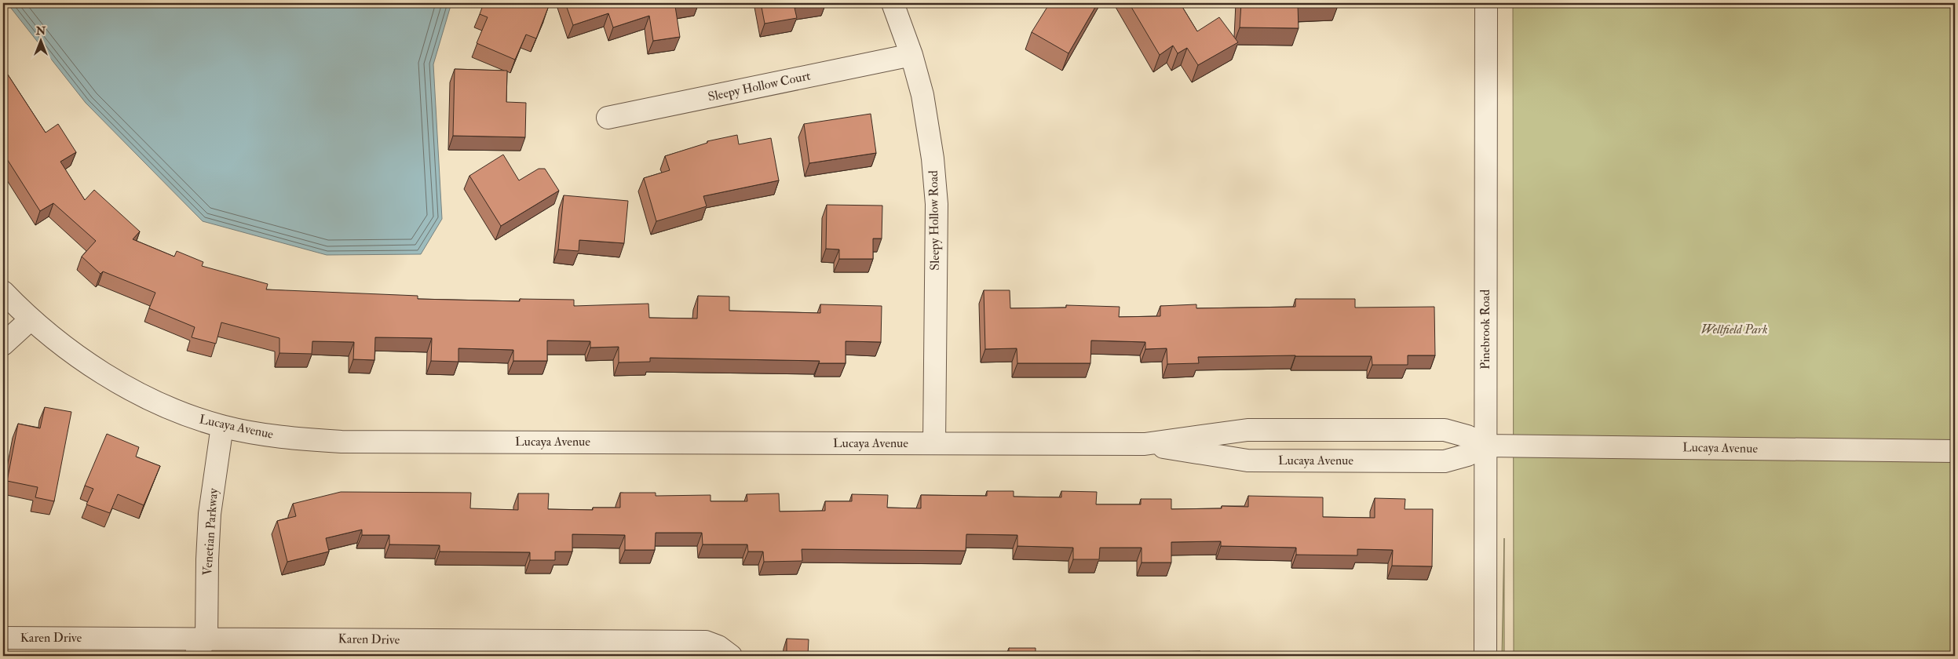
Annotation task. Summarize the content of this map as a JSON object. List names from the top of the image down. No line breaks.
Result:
{"streets":{"street":["Sleepy Hollow Court","Sleepy Hollow Road","Pinebrook Road","Lucaya Avenue","Venetian Parkway","Karen Drive"]},"crossings":[["Sleepy Hollow Court","Sleepy Hollow Road"],["Sleepy Hollow Road","Lucaya Avenue"],["Pinebrook Road","Lucaya Avenue"],["Lucaya Avenue","Venetian Parkway"],["Venetian Parkway","Karen Drive"]],"parks":["Wellfield Park"],"north":"top"}
